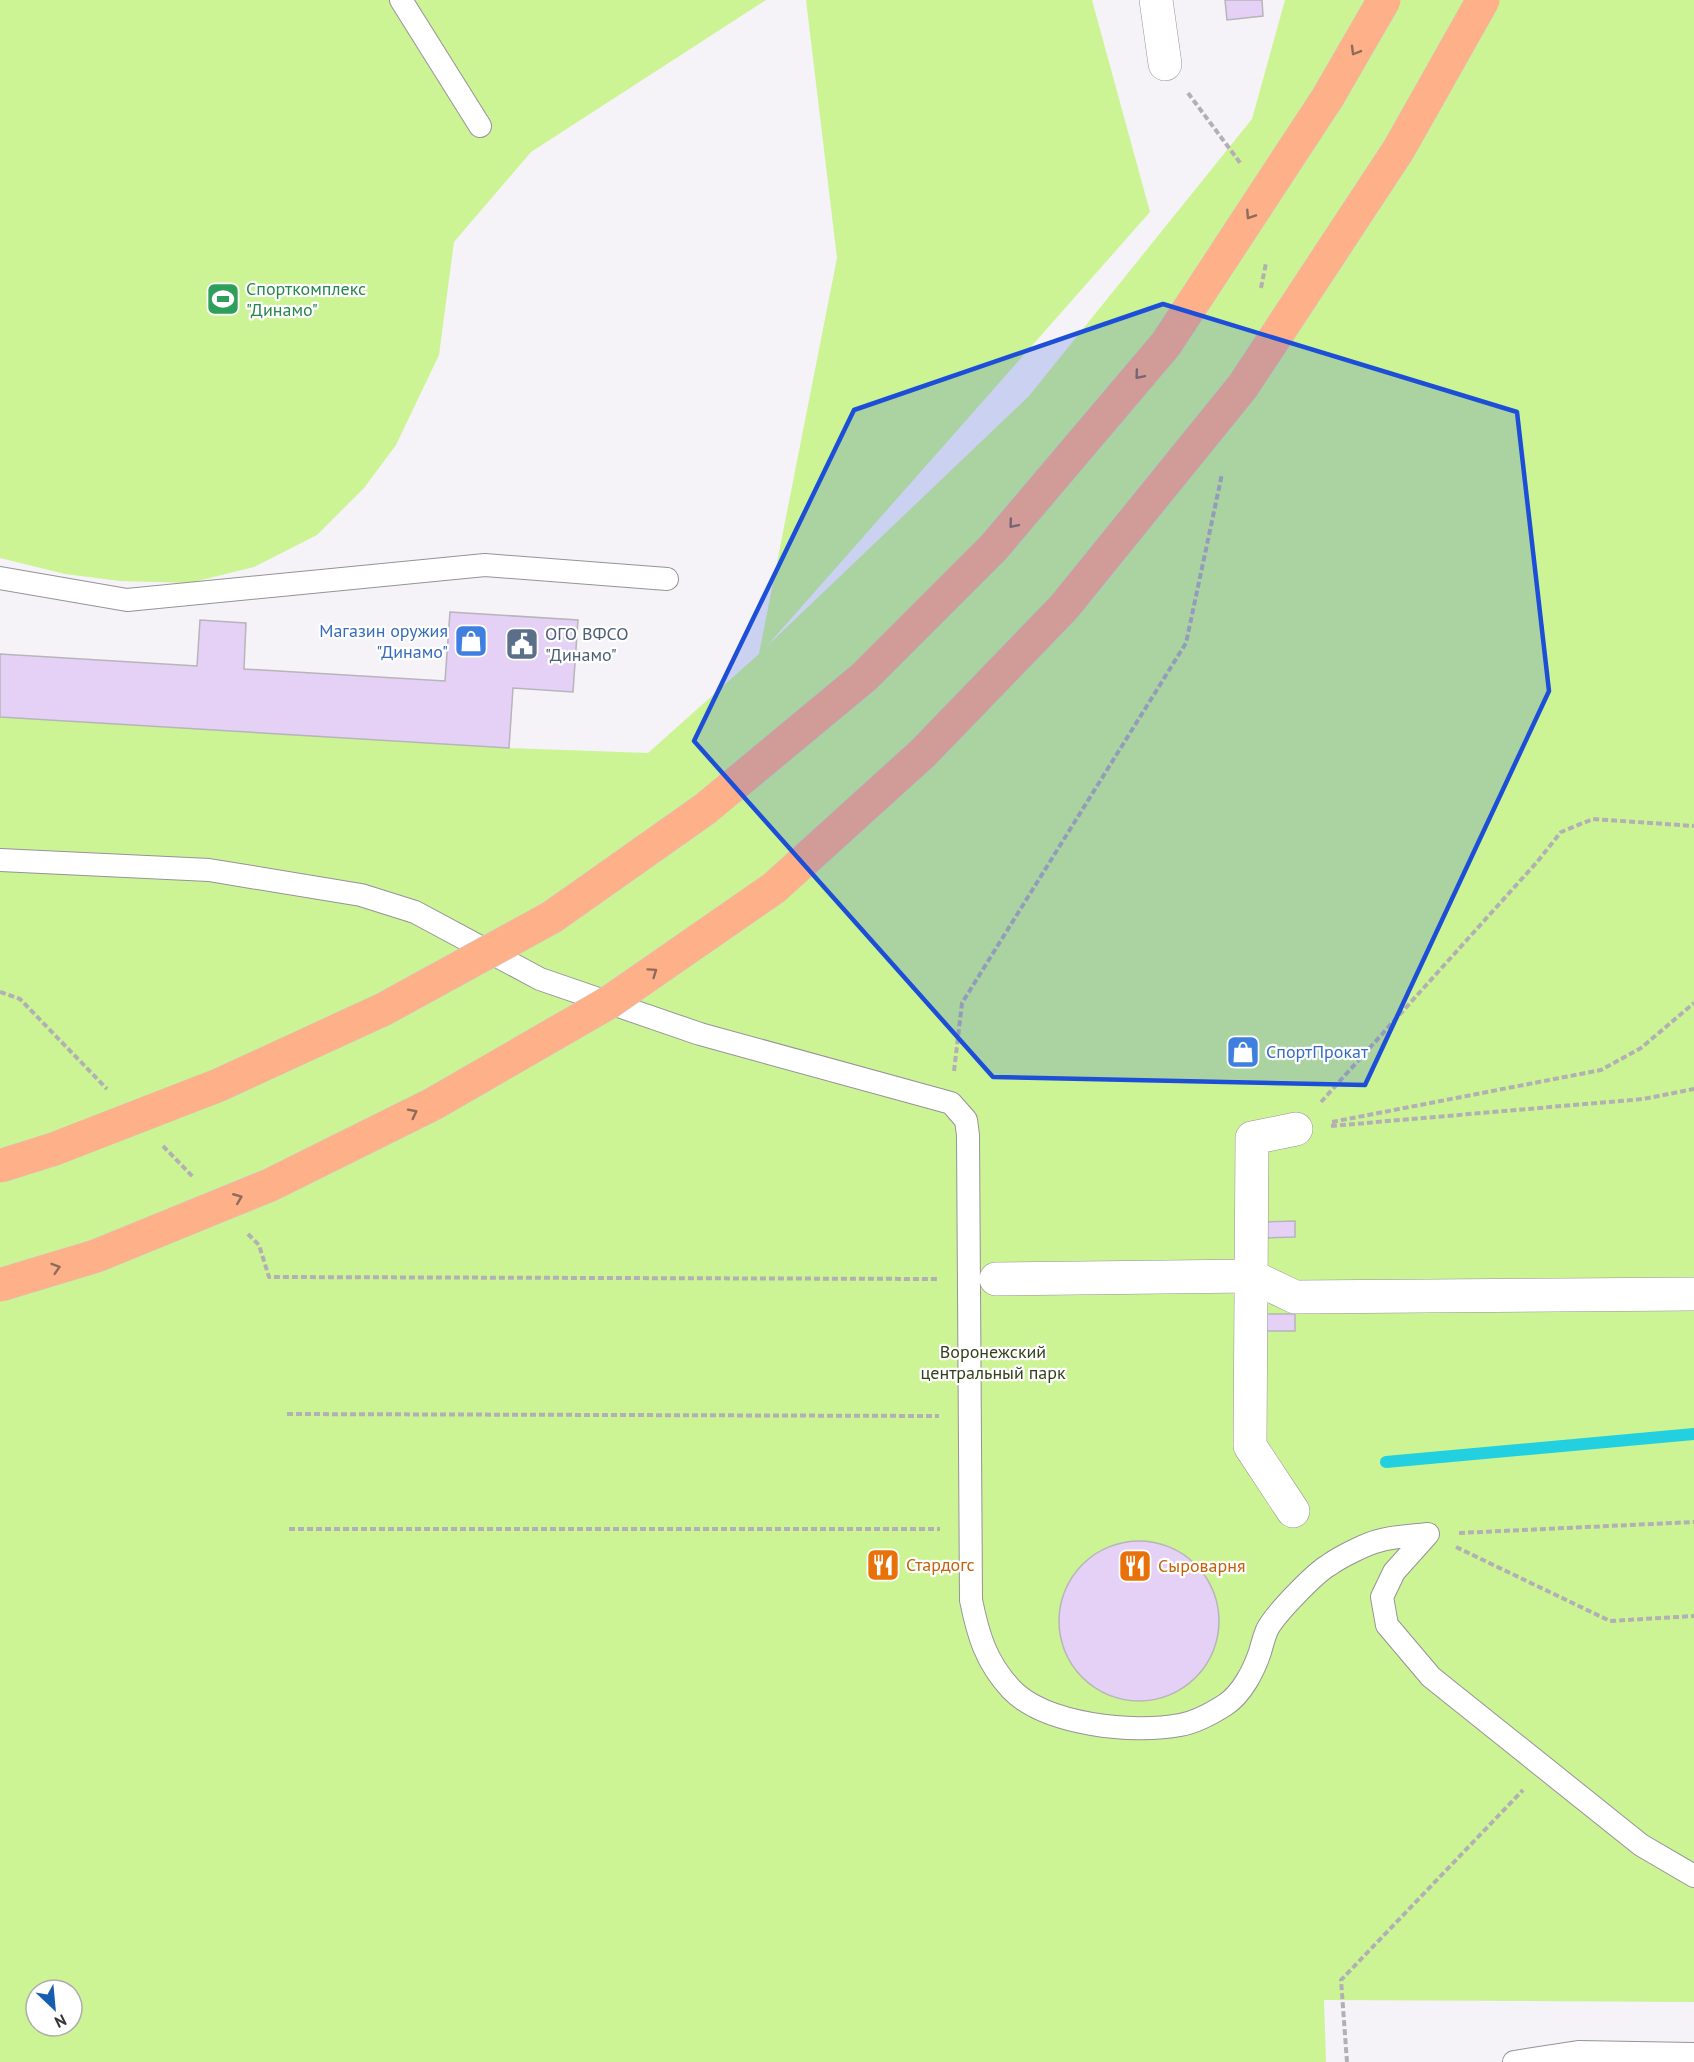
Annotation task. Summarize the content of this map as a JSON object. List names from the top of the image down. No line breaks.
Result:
{"parks":["Воронежский центральный парк"],"places":{"sports":["Спорткомплекс \"Динамо\""],"shop":["Магазин оружия \"Динамо\"","СпортПрокат"],"public building":["ОГО ВФСО \"Динамо\""],"restaurant":["Стардогс","Сыроварня"]},"north":"bottom right"}
